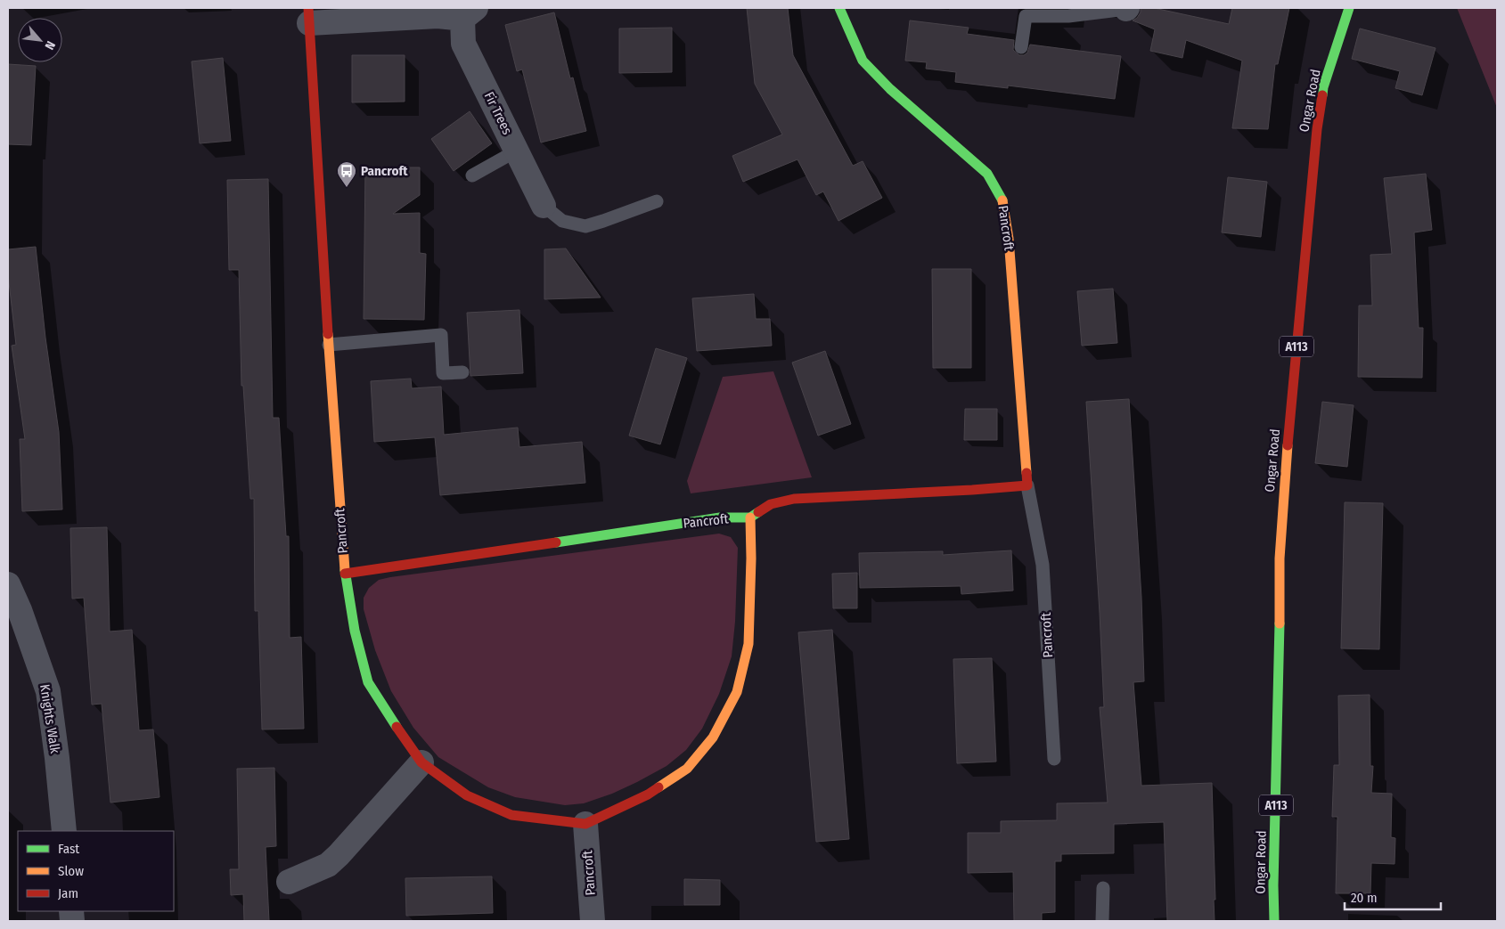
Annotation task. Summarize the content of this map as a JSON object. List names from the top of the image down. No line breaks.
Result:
{"streets":{"street":["Ongar Road","Fir Trees","Pancroft","A113","Knights Walk"]},"crossings":[["Fir Trees","Pancroft"]],"places":{"bus stop":["Pancroft"]},"legend":["Fast","Slow","Jam"],"scale_bar":"20 m","north":"bottom right"}
